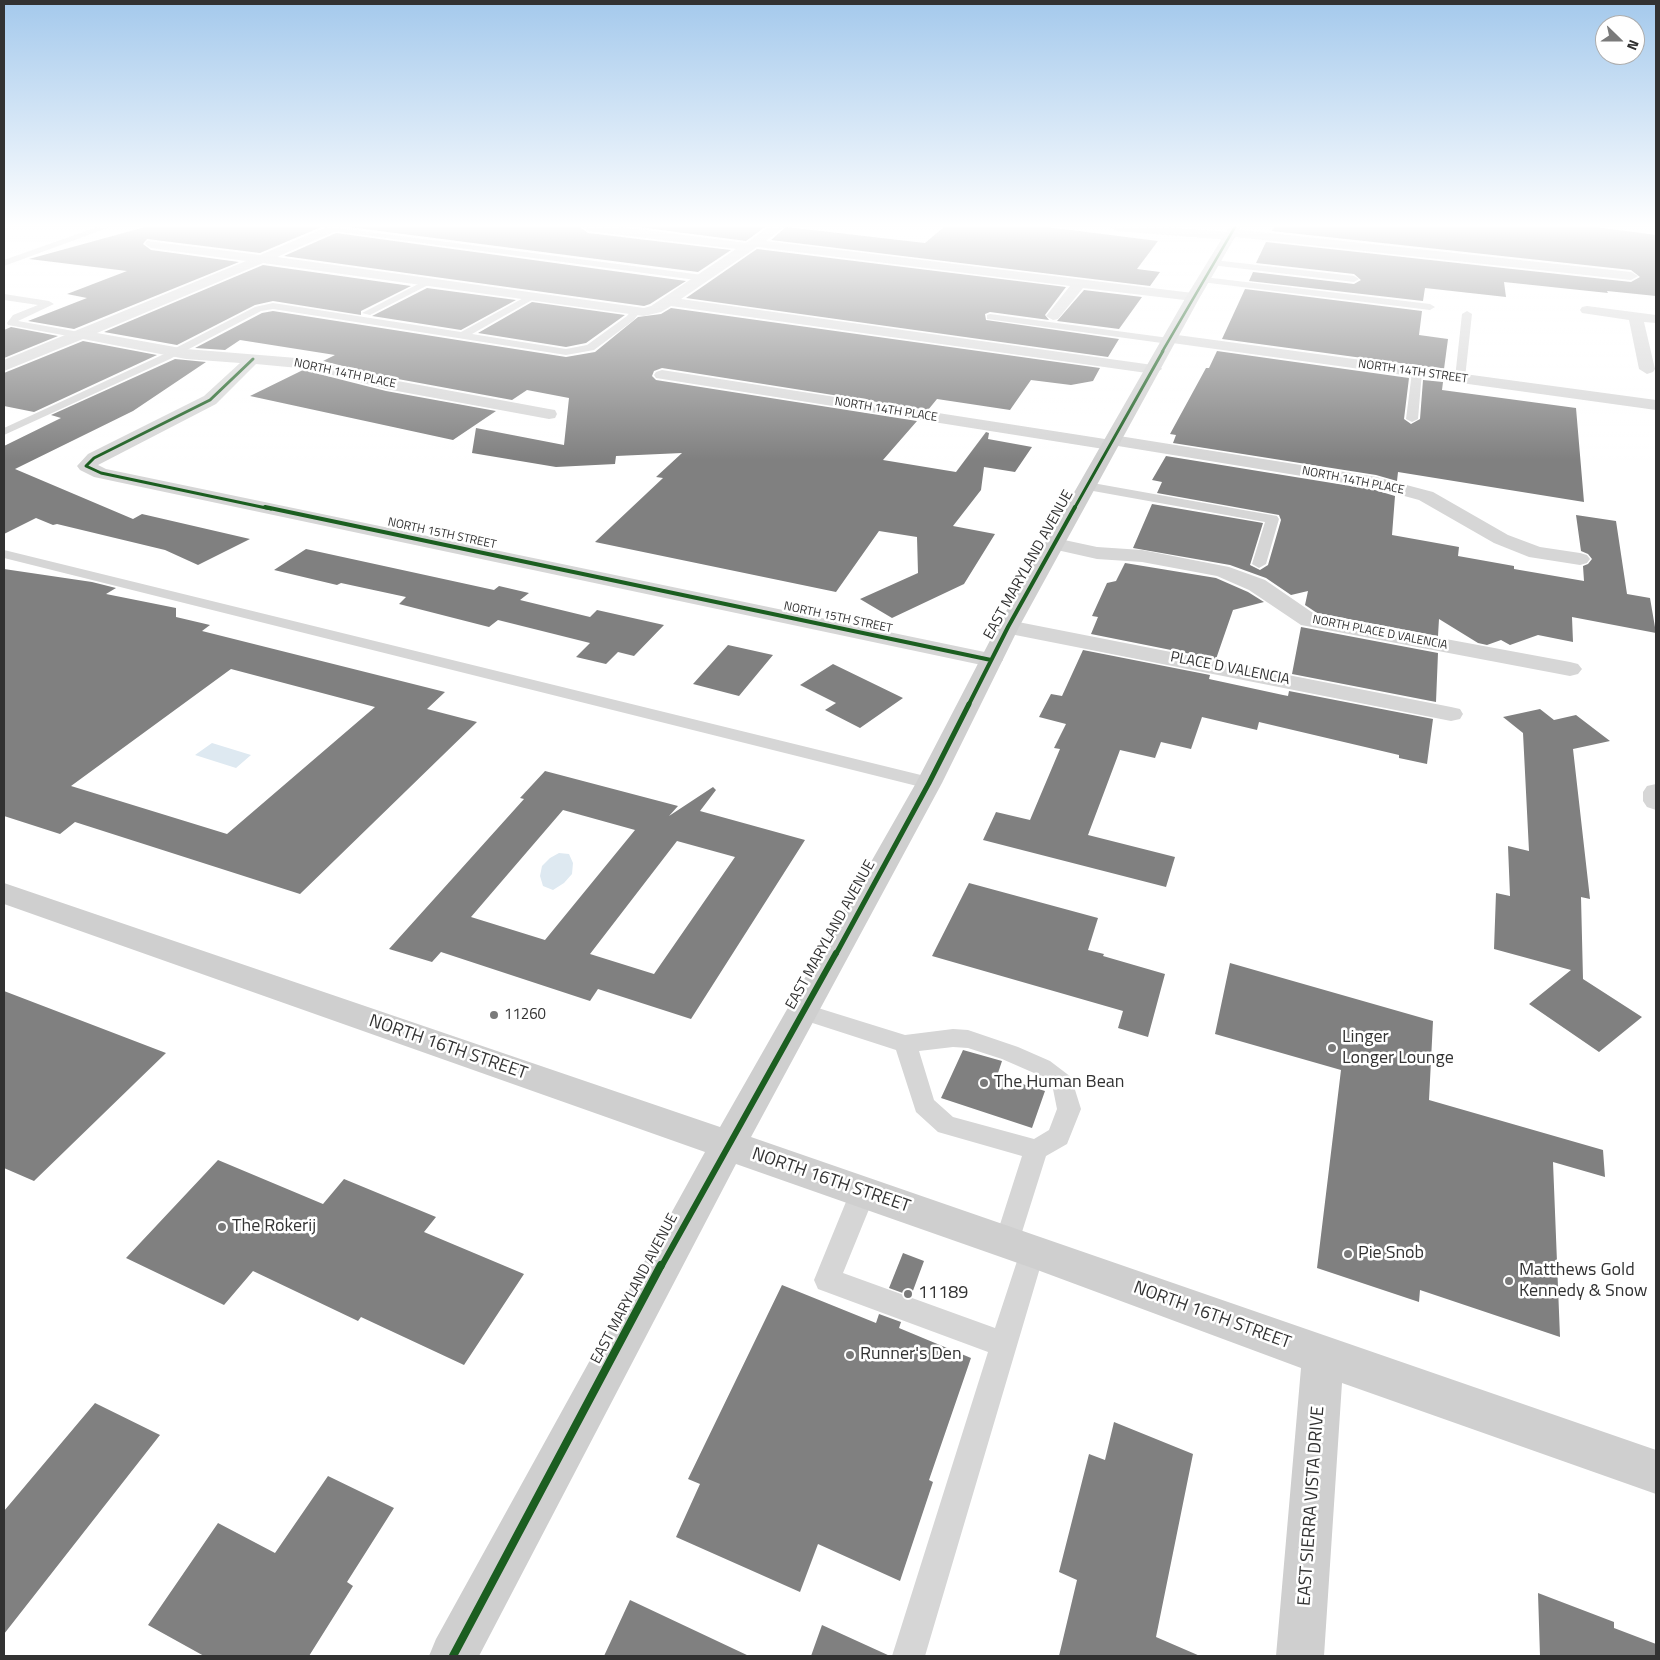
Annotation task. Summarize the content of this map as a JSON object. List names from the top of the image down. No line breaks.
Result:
{"streets":{"street":["NORTH 14TH STREET","NORTH 14TH PLACE","NORTH 15TH STREET","EAST MARYLAND AVENUE","NORTH PLACE D VALENCIA","PLACE D VALENCIA","NORTH 16TH STREET","EAST SIERRA VISTA DRIVE"]},"crossings":[["NORTH 14TH STREET","EAST MARYLAND AVENUE"],["NORTH 14TH PLACE","NORTH 15TH STREET"],["NORTH 14TH PLACE","EAST MARYLAND AVENUE"],["NORTH 15TH STREET","EAST MARYLAND AVENUE"],["EAST MARYLAND AVENUE","NORTH PLACE D VALENCIA"],["EAST MARYLAND AVENUE","PLACE D VALENCIA"],["EAST MARYLAND AVENUE","NORTH 16TH STREET"],["NORTH 16TH STREET","EAST SIERRA VISTA DRIVE"]],"places":["11260","Linger Longer Lounge","The Human Bean","The Rokerij","Pie Snob","Matthews Gold Kennedy & Snow","11189","Runner's Den"],"north":"right"}
